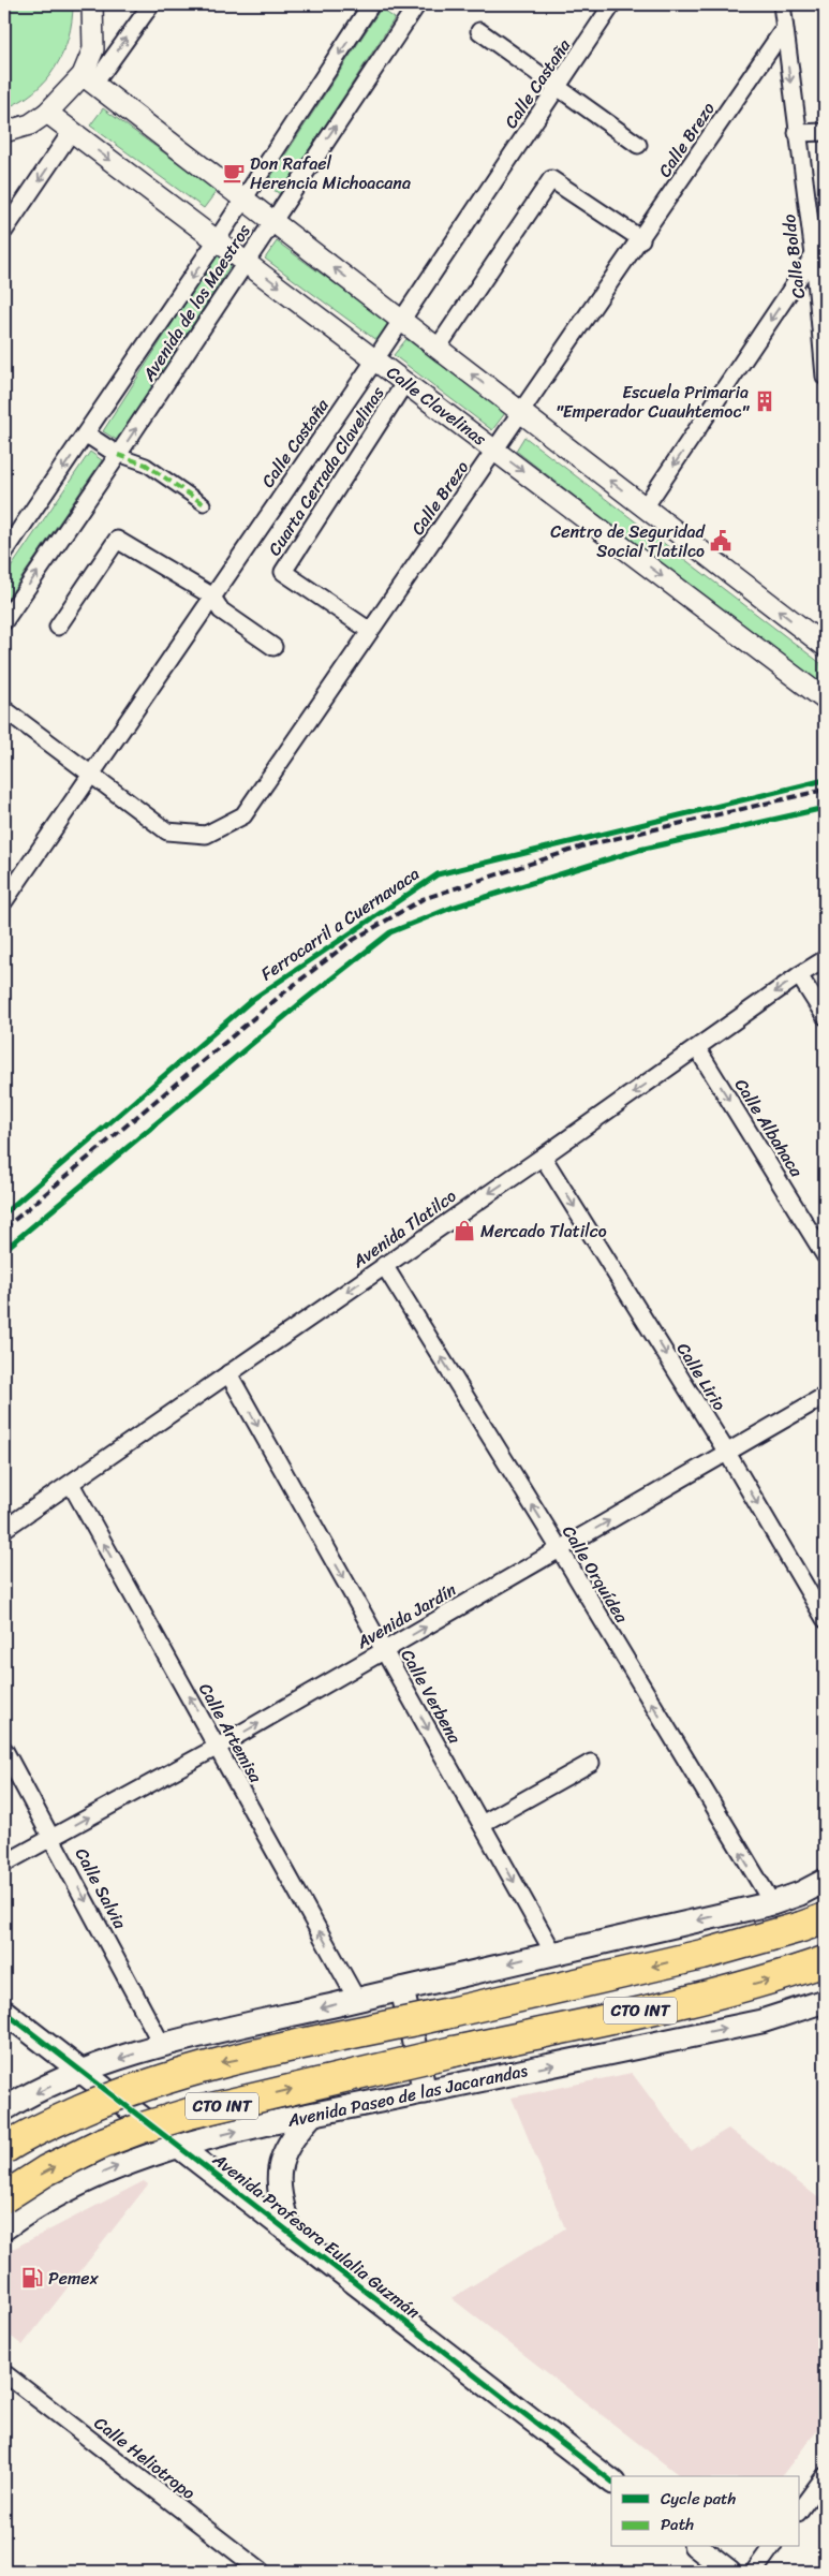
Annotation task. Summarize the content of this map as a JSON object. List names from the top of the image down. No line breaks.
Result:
{"streets":{"highway":["CTO INT"],"main road":["Avenida Paseo de las Jacarandas","Avenida Profesora Eulalia Guzmán"],"street":["Calle Castaña","Calle Brezo","Calle Boldo","Avenida de los Maestros","Calle Clavelinas","Cuarta Cerrada Clavelinas","Calle Albahaca","Avenida Tlatilco","Calle Lirio","Calle Orquídea","Avenida Jardín","Calle Verbena","Calle Artemisa","Calle Salvia","Calle Heliotropo"],"cycle path":["Ferrocarril a Cuernavaca"]},"crossings":[["Calle Castaña","Calle Brezo"],["Calle Castaña","Calle Clavelinas"],["Calle Brezo","Calle Boldo"],["Calle Brezo","Calle Clavelinas"],["Calle Brezo","Cuarta Cerrada Clavelinas"],["Avenida de los Maestros","Calle Clavelinas"],["Calle Clavelinas","Cuarta Cerrada Clavelinas"],["Calle Albahaca","Avenida Tlatilco"],["Avenida Tlatilco","Calle Lirio"],["Avenida Tlatilco","Calle Orquídea"],["Avenida Tlatilco","Calle Verbena"],["Avenida Tlatilco","Calle Artemisa"],["Calle Lirio","Avenida Jardín"],["Calle Orquídea","Avenida Jardín"],["Avenida Jardín","Calle Verbena"],["Avenida Jardín","Calle Artemisa"],["Avenida Jardín","Calle Salvia"],["Avenida Paseo de las Jacarandas","Avenida Profesora Eulalia Guzmán"]],"one_way":["Calle Albahaca","Avenida Tlatilco","Calle Lirio","Calle Orquídea","Avenida Jardín","Calle Verbena","Calle Artemisa","Calle Salvia"],"places":{"cafe":["Don Rafael Herencia Michoacana"],"building":["Escuela Primaria \"Emperador Cuauhtemoc\""],"public building":["Centro de Seguridad Social Tlatilco"],"shop":["Mercado Tlatilco"],"fuel station":["Pemex"]},"legend":["Cycle path","Path"]}
